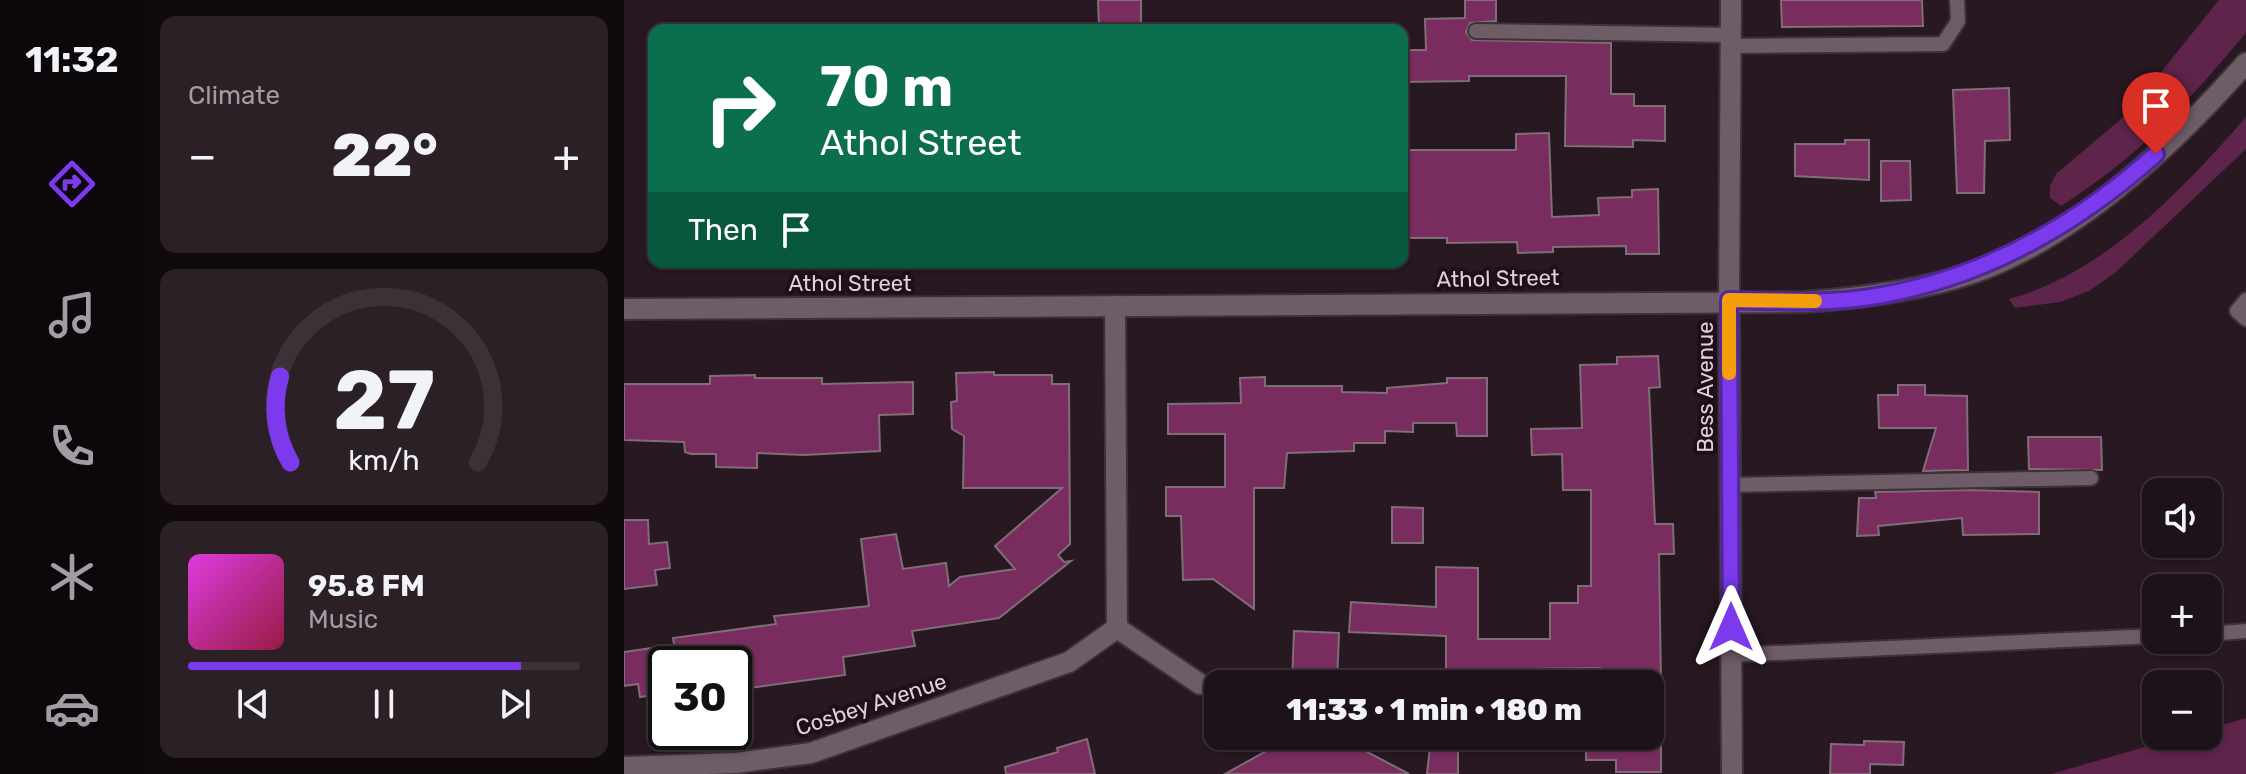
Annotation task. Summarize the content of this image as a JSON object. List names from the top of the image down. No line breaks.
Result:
{"streets":{"street":["Athol Street","Bess Avenue","Cosbey Avenue"]},"crossings":[["Athol Street","Bess Avenue"]],"page":{"tabs":"11:32","tile":"Climate","turn":["70 m","Athol Street"],"heat":["−","22°","+"],"then":"Then","map_buttons":["+","−"],"song":["95.8 FM","Music"],"limit":"30","trip":"11:33 · 1 min · 180 m","gauge":["27","km/h"]}}
